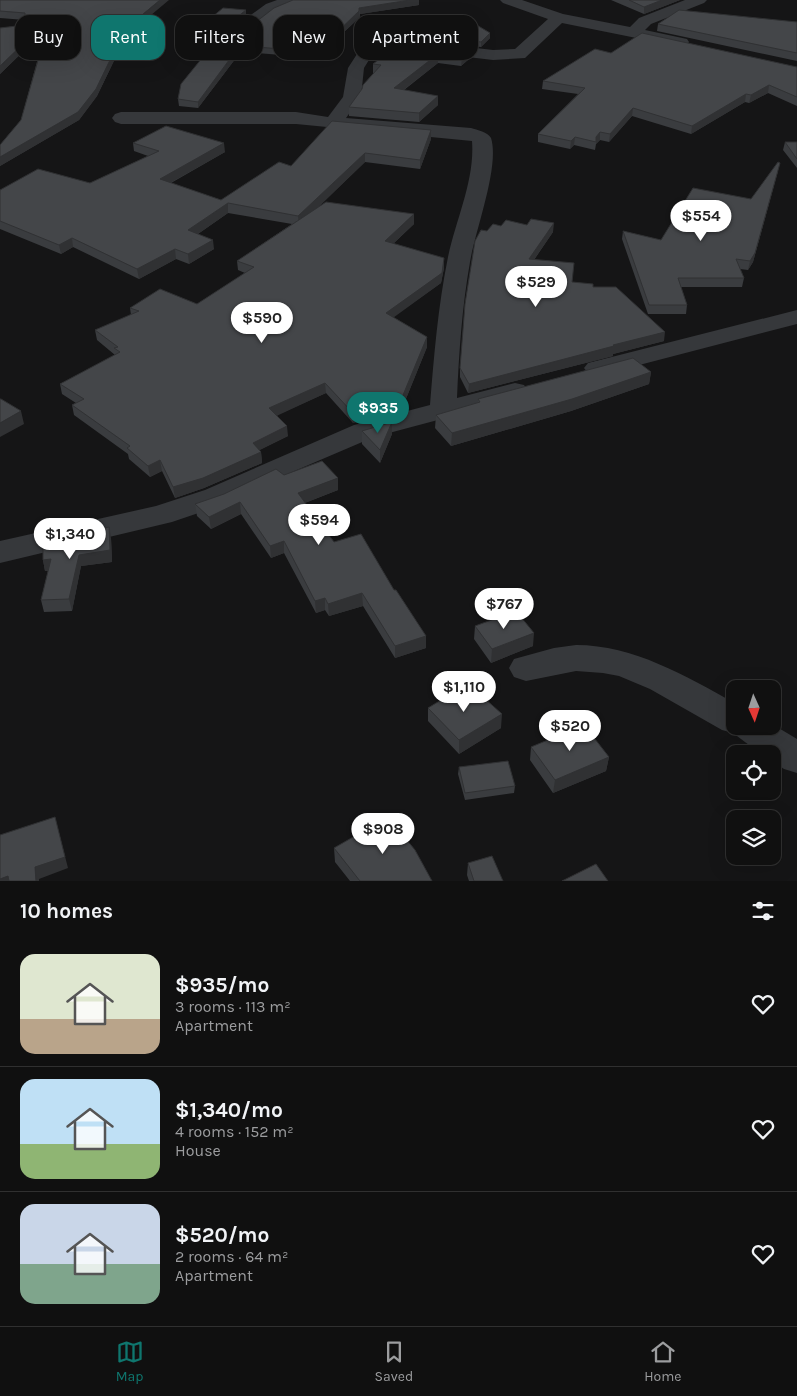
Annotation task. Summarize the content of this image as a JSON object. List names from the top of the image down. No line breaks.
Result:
{"north":"bottom","page":{"chip":["Buy","Rent","Filters","New","Apartment"],"price":["$554","$529","$590","$935","$594","$1,340","$767","$1,110","$520","$908"],"heading":"10 homes","list":[{"name":"$935/mo","note":"3 rooms · 113 m² · Apartment"},{"name":"$1,340/mo","note":"4 rooms · 152 m² · House"},{"name":"$520/mo","note":"2 rooms · 64 m² · Apartment"}],"tabs":["Map","Saved","Home"]}}
